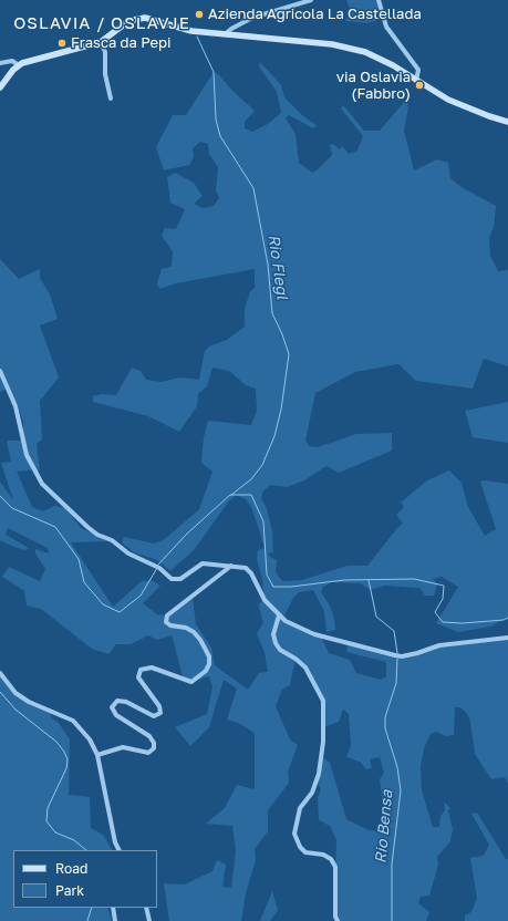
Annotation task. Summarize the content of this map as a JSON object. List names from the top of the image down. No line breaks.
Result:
{"districts":["OSLAVIA / OSLAVJE"],"water":["Rio Flegl","Rio Bensa"],"places":["Azienda Agricola La Castellada","Frasca da Pepi","via Oslavia (Fabbro)"],"legend":["Road","Park"]}
